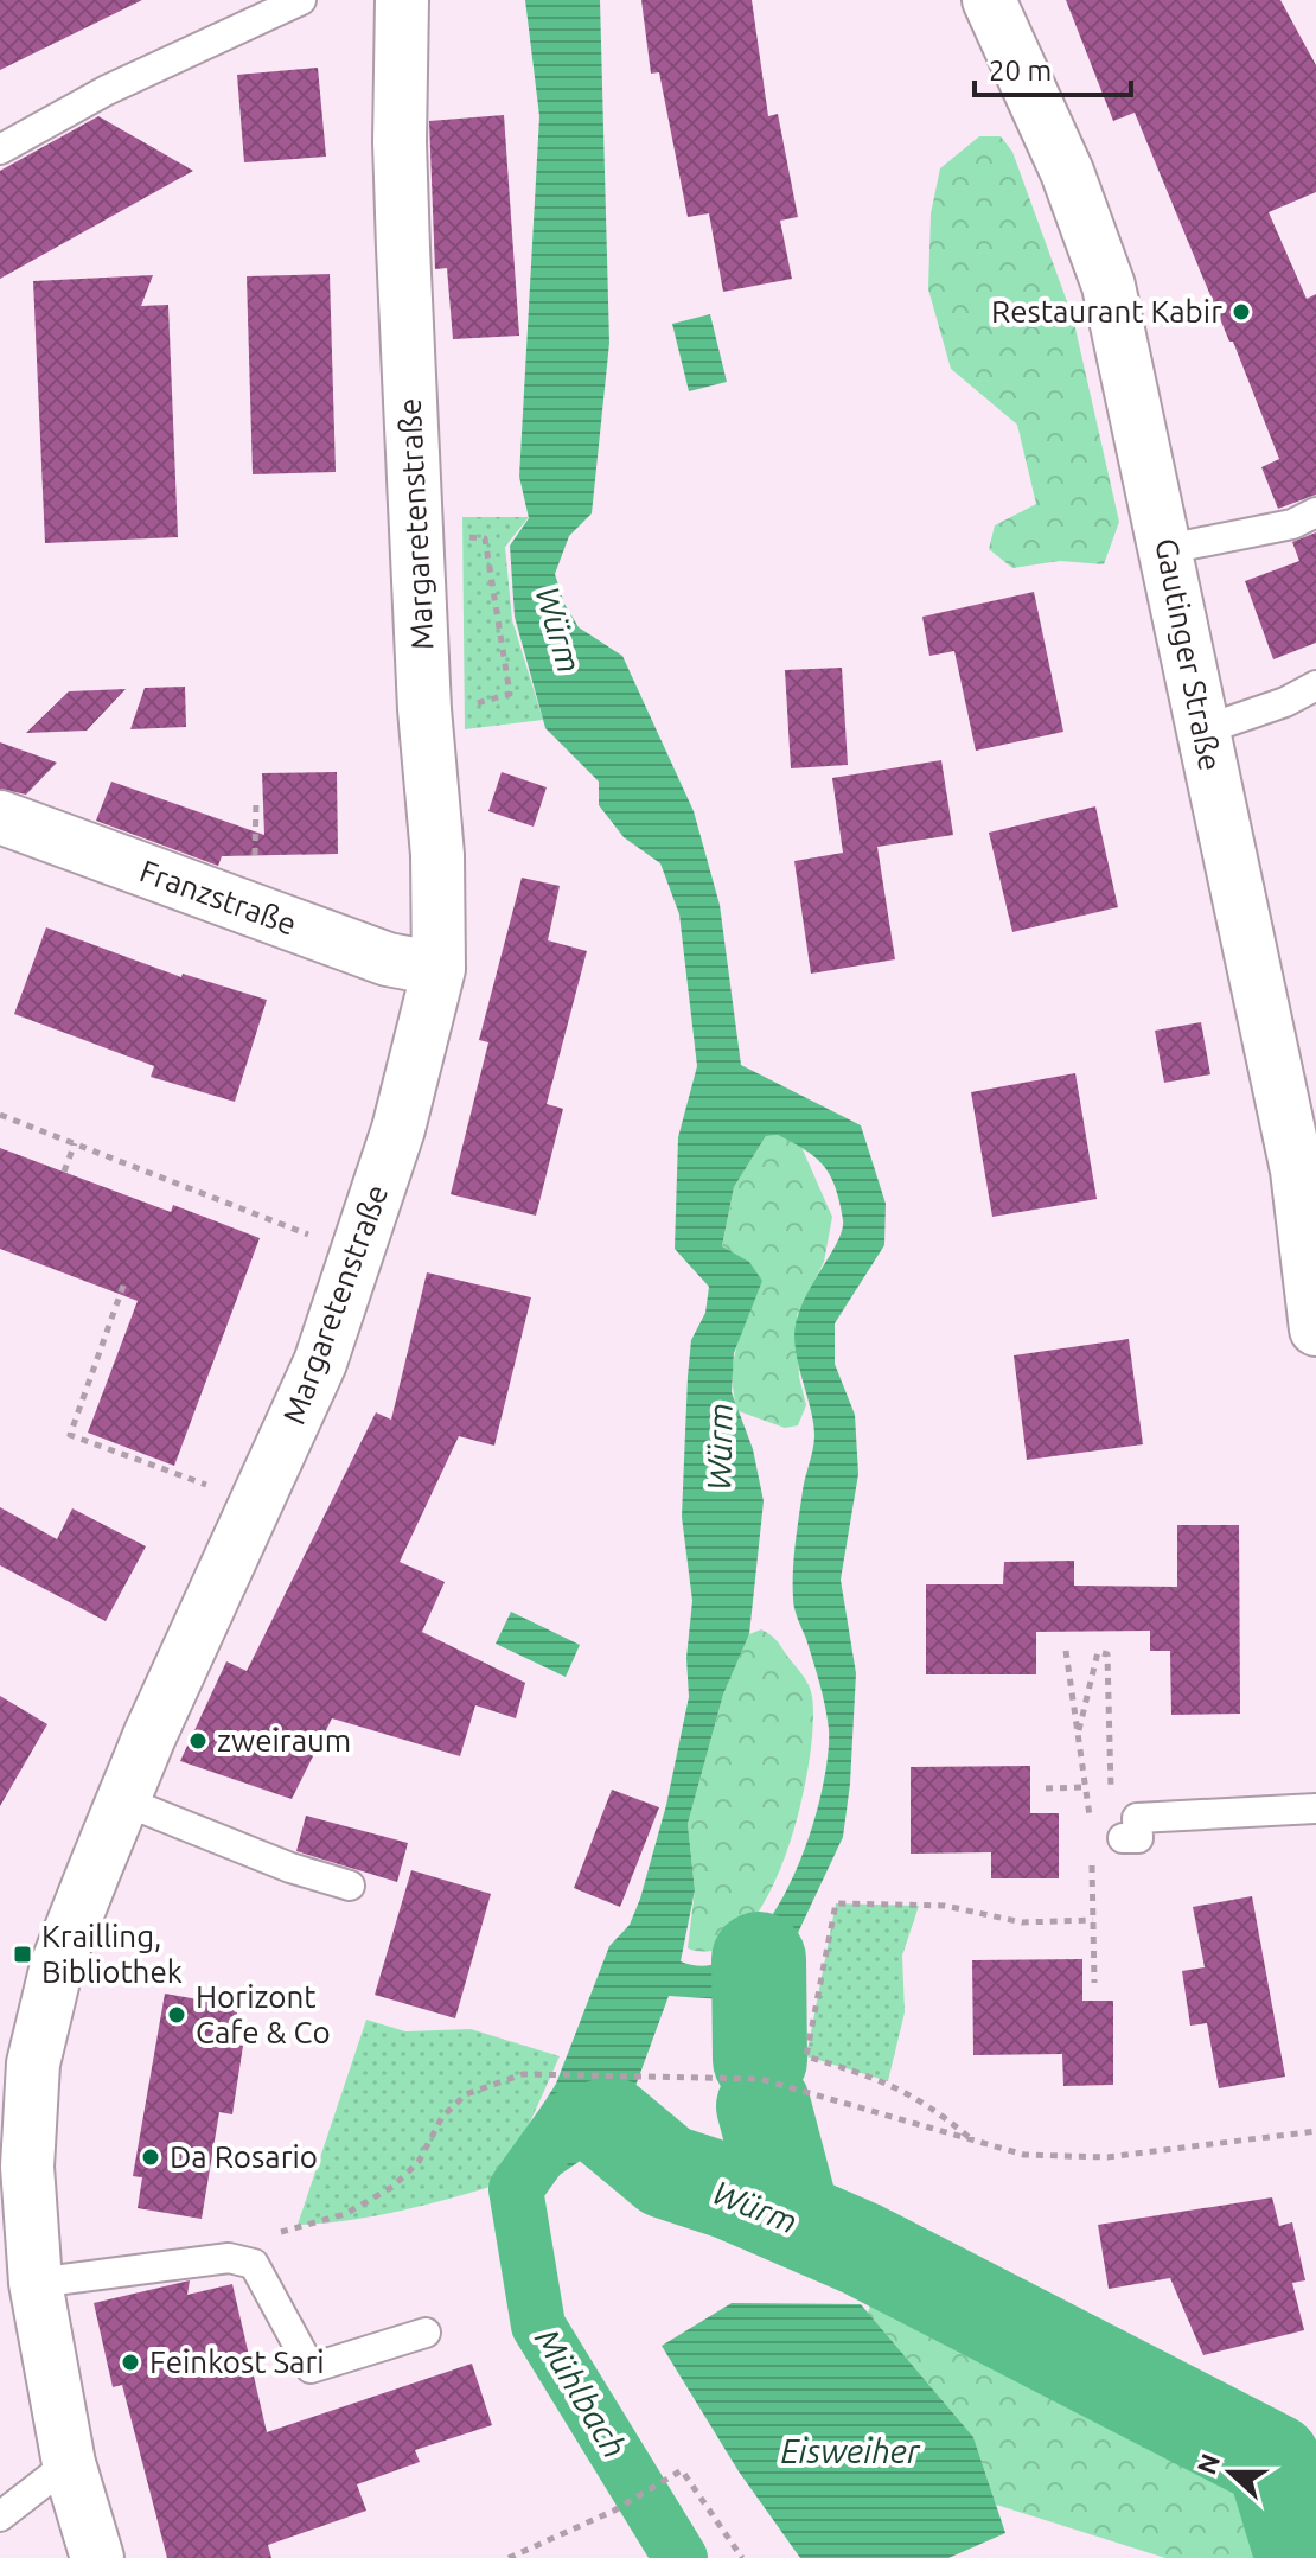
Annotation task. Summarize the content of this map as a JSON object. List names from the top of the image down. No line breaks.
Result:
{"streets":{"street":["Margaretenstraße","Gautinger Straße","Franzstraße"]},"crossings":[["Margaretenstraße","Franzstraße"]],"water":["Würm","Mühlbach","Eisweiher"],"places":{"other":["Restaurant Kabir","zweiraum","Horizont Cafe & Co","Da Rosario","Feinkost Sari"],"transit":["Krailling, Bibliothek"]},"scale_bar":"20 m","north":"left"}
